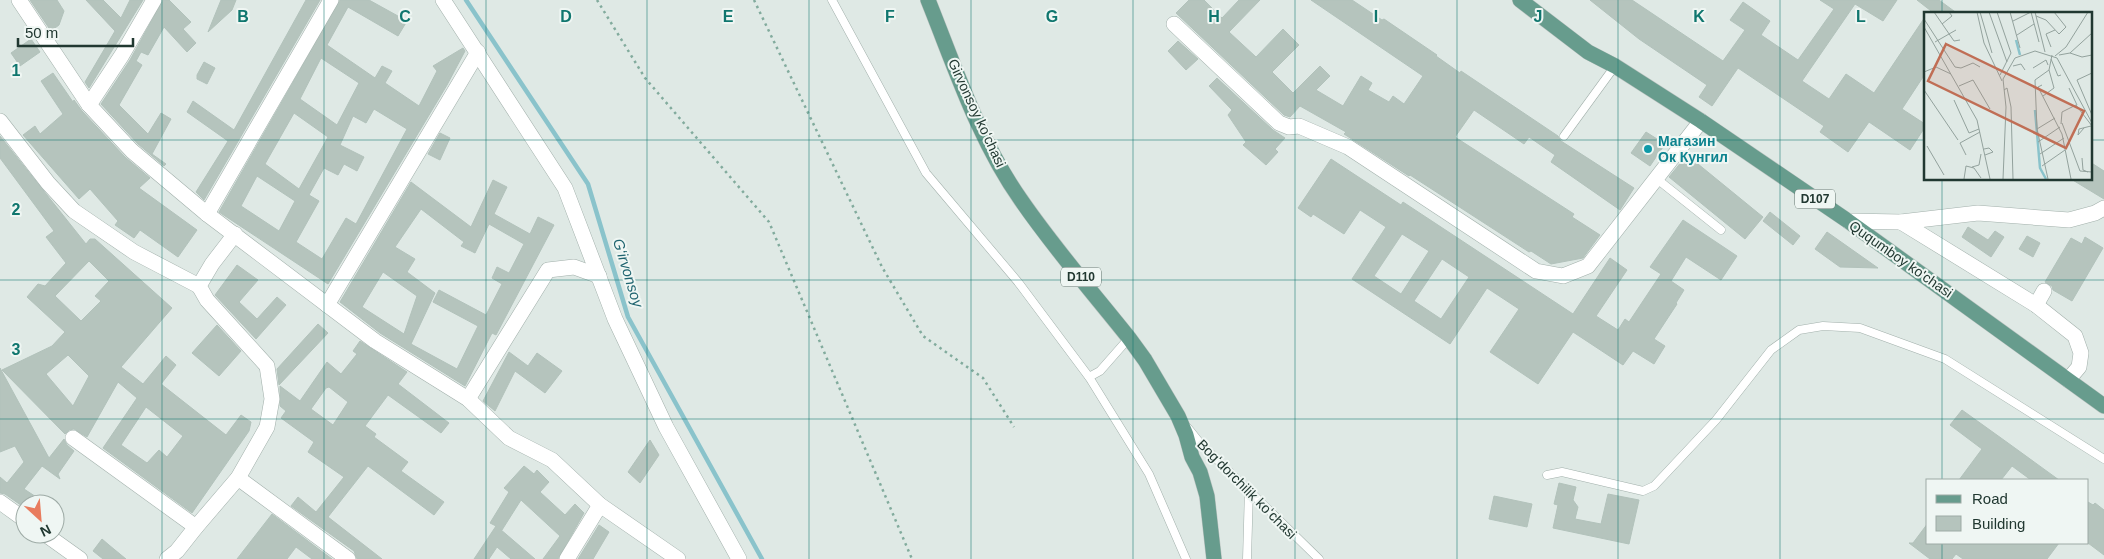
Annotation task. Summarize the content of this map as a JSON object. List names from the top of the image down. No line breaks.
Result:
{"streets":{"main road":["Girvonsoy koʻchasi","D107","Ququmboy ko'chasi","D110"],"lane":["Bogʻdorchilik koʻchasi"]},"crossings":[["Girvonsoy koʻchasi","Bogʻdorchilik koʻchasi"]],"water":["G‘irvonsoy"],"places":["Магазин Ок Кунгил"],"legend":["Road","Building"],"scale_bar":"50 m","north":"bottom right","grid":{"columns":["B","C","D","E","F","G","H","I","J","K","L"],"rows":["1","2","3"]}}
